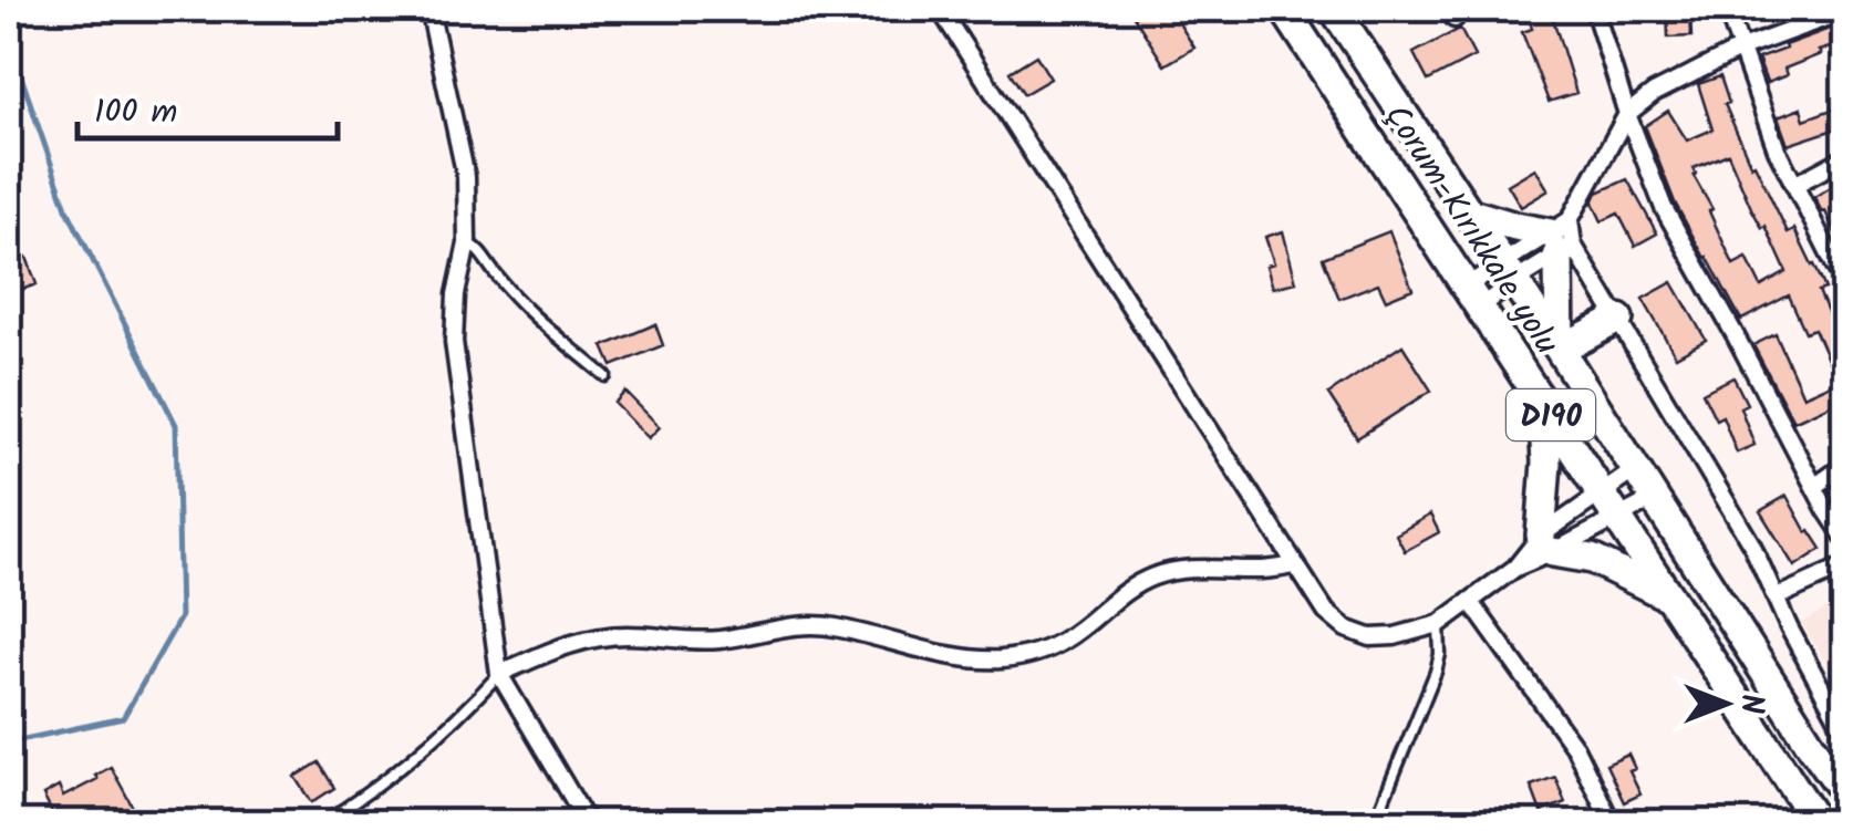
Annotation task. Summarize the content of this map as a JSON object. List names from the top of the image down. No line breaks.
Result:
{"streets":{"highway":["Çorum-Kırıkkale yolu","D190"]},"scale_bar":"100 m","north":"right"}
